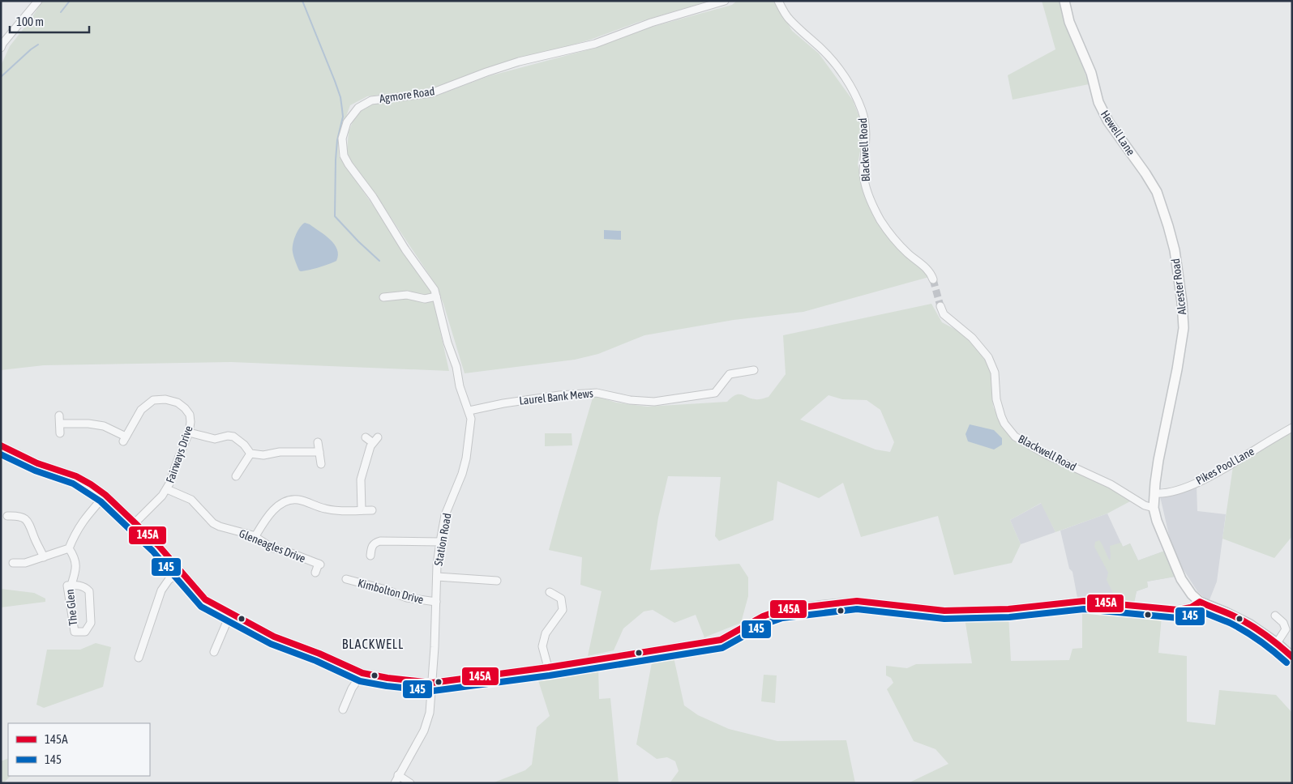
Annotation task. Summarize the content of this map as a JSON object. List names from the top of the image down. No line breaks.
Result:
{"streets":{"main road":["Hewell Lane","Alcester Road"],"street":["Agmore Road","Blackwell Road","Laurel Bank Mews","Fairways Drive","Pikes Pool Lane","Station Road","Gleneagles Drive","Kimbolton Drive","The Glen"]},"crossings":[["Agmore Road","Station Road"],["Hewell Lane","Alcester Road"],["Blackwell Road","Alcester Road"],["Alcester Road","Pikes Pool Lane"],["Laurel Bank Mews","Station Road"],["Fairways Drive","Gleneagles Drive"],["Station Road","Kimbolton Drive"]],"districts":["BLACKWELL"],"lines":["transit line 145A","transit line 145"],"legend":["145A","145"],"scale_bar":"100 m"}
